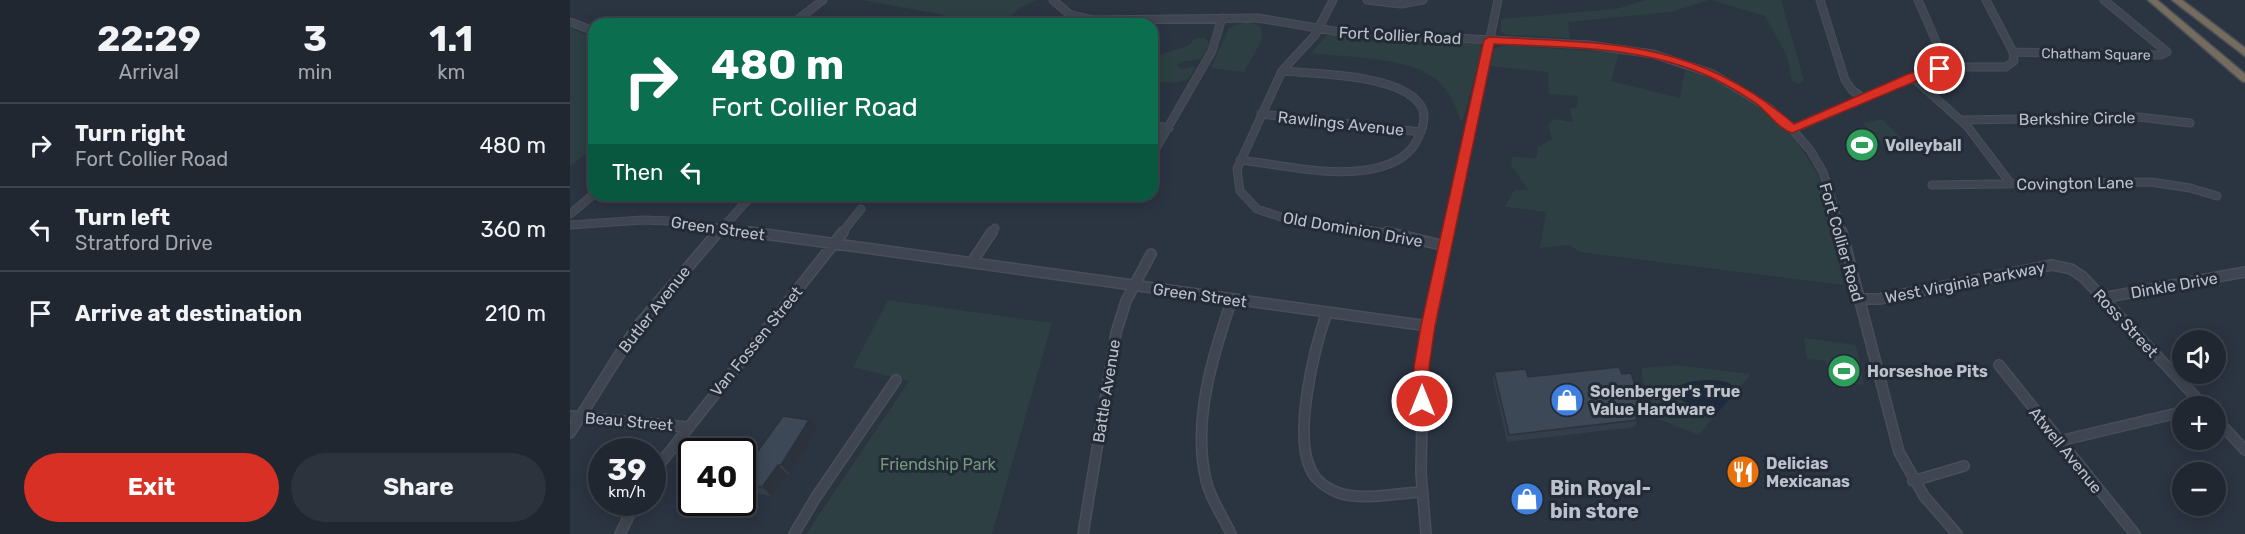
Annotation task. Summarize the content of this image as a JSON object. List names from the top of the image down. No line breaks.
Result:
{"streets":{"street":["Fort Collier Road","Chatham Square","Berkshire Circle","Rawlings Avenue","Covington Lane","Green Street","Old Dominion Drive","West Virginia Parkway","Dinkle Drive","Butler Avenue","Ross Street","Van Fossen Street","Battle Avenue","Beau Street","Atwell Avenue"]},"crossings":[["Fort Collier Road","Old Dominion Drive"],["Fort Collier Road","West Virginia Parkway"],["Rawlings Avenue","Old Dominion Drive"],["Green Street","Butler Avenue"],["Green Street","Van Fossen Street"],["Green Street","Battle Avenue"],["West Virginia Parkway","Ross Street"],["Dinkle Drive","Ross Street"],["Butler Avenue","Beau Street"],["Van Fossen Street","Beau Street"]],"parks":["Friendship Park"],"places":{"sports":["Volleyball","Horseshoe Pits"],"shop":["Solenberger's True Value Hardware","Bin Royal- bin store"],"restaurant":["Delicias Mexicanas"]},"page":{"eta":["22:29","Arrival","3","min","1.1","km"],"turn":["480 m","Fort Collier Road"],"list":[{"name":"Turn right","note":"Fort Collier Road","value":"480 m"},{"name":"Turn left","note":"Stratford Drive","value":"360 m"},{"name":"Arrive at destination","value":"210 m"}],"then":"Then","map_buttons":["+","−"],"speed":"39 km/h","limit":"40","buttons":["Exit","Share"]}}
